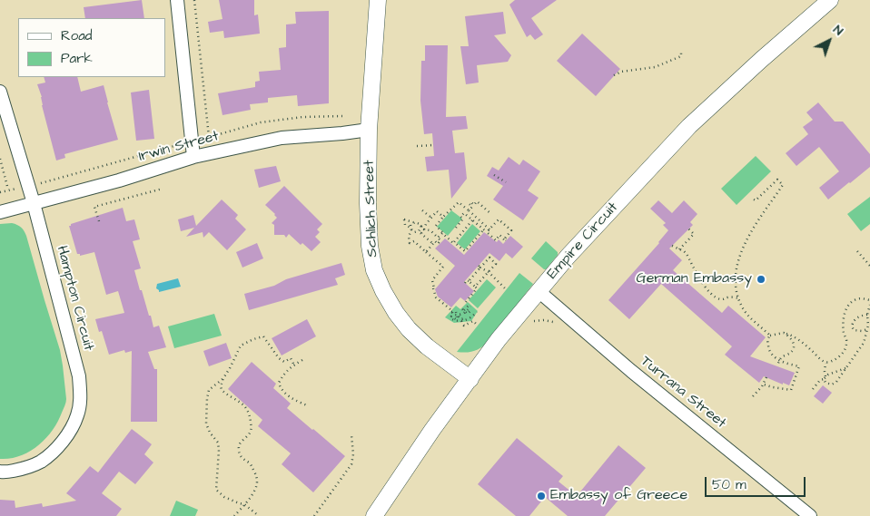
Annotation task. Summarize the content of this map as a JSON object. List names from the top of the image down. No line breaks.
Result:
{"streets":{"street":["Irwin Street","Schlich Street","Empire Circuit","Hampton Circuit","Turrana Street"]},"crossings":[["Irwin Street","Schlich Street"],["Irwin Street","Hampton Circuit"],["Schlich Street","Empire Circuit"],["Empire Circuit","Turrana Street"]],"places":["German Embassy","Embassy of Greece"],"legend":["Road","Park"],"scale_bar":"50 m","north":"top right"}
